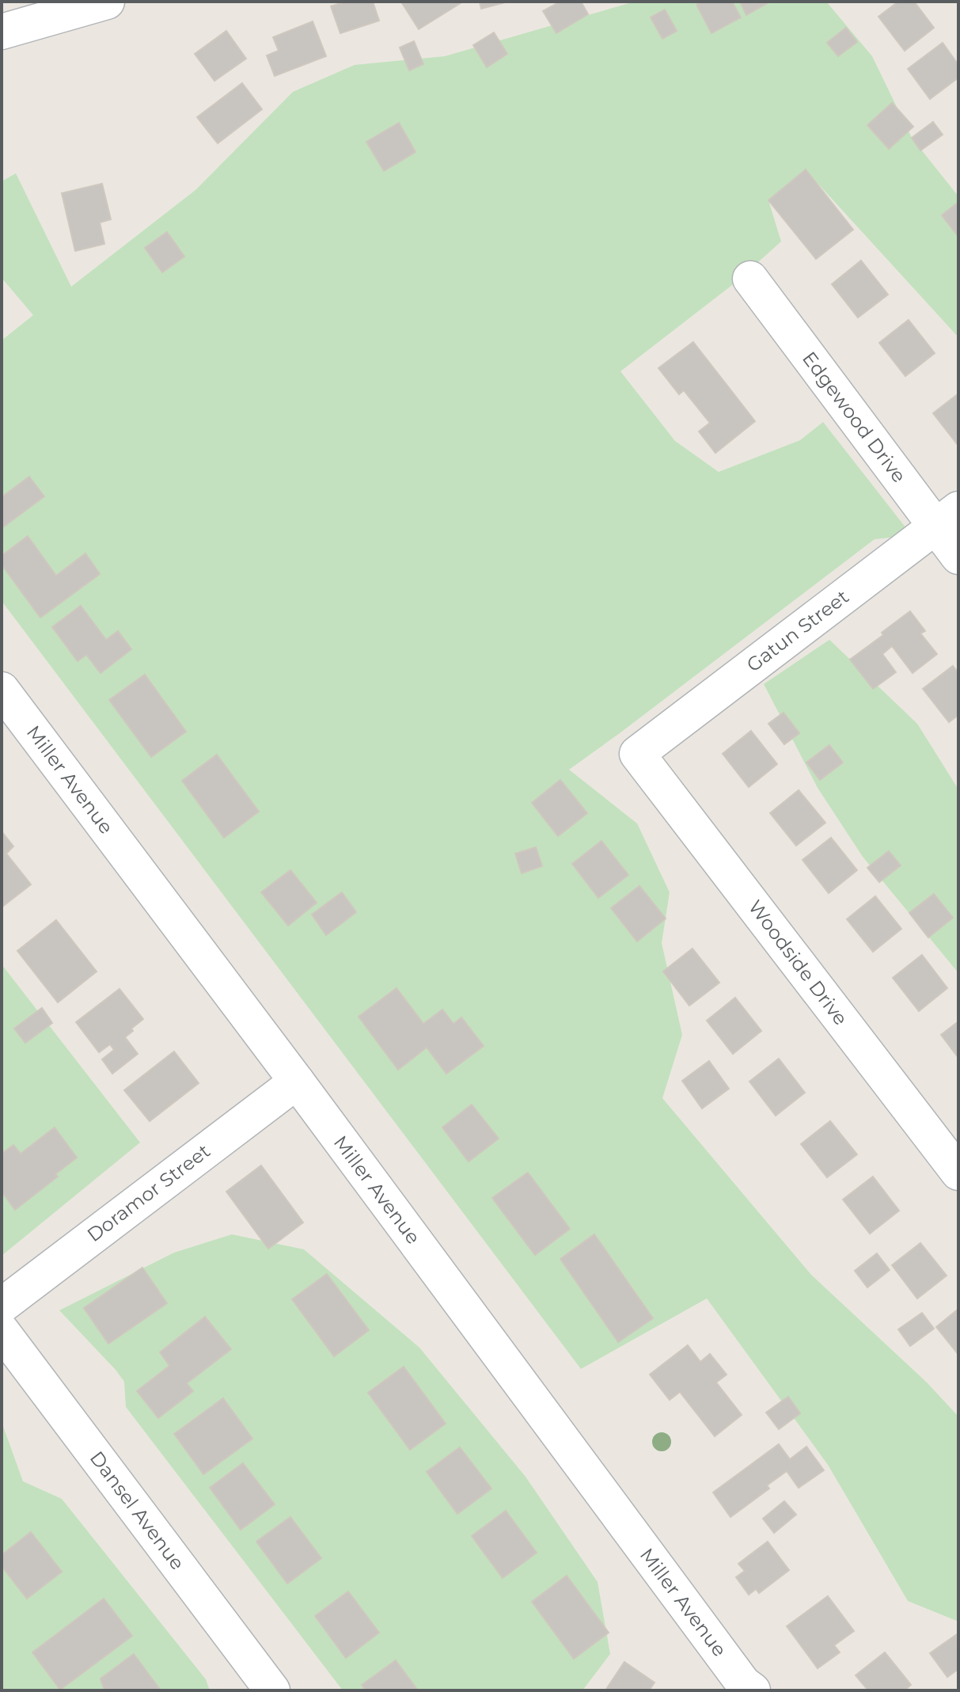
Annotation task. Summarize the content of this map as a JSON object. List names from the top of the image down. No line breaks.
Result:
{"streets":{"street":["Edgewood Drive","Gatun Street","Miller Avenue","Woodside Drive","Doramor Street","Dansel Avenue"]},"crossings":[["Edgewood Drive","Gatun Street"],["Gatun Street","Woodside Drive"],["Miller Avenue","Doramor Street"]]}
